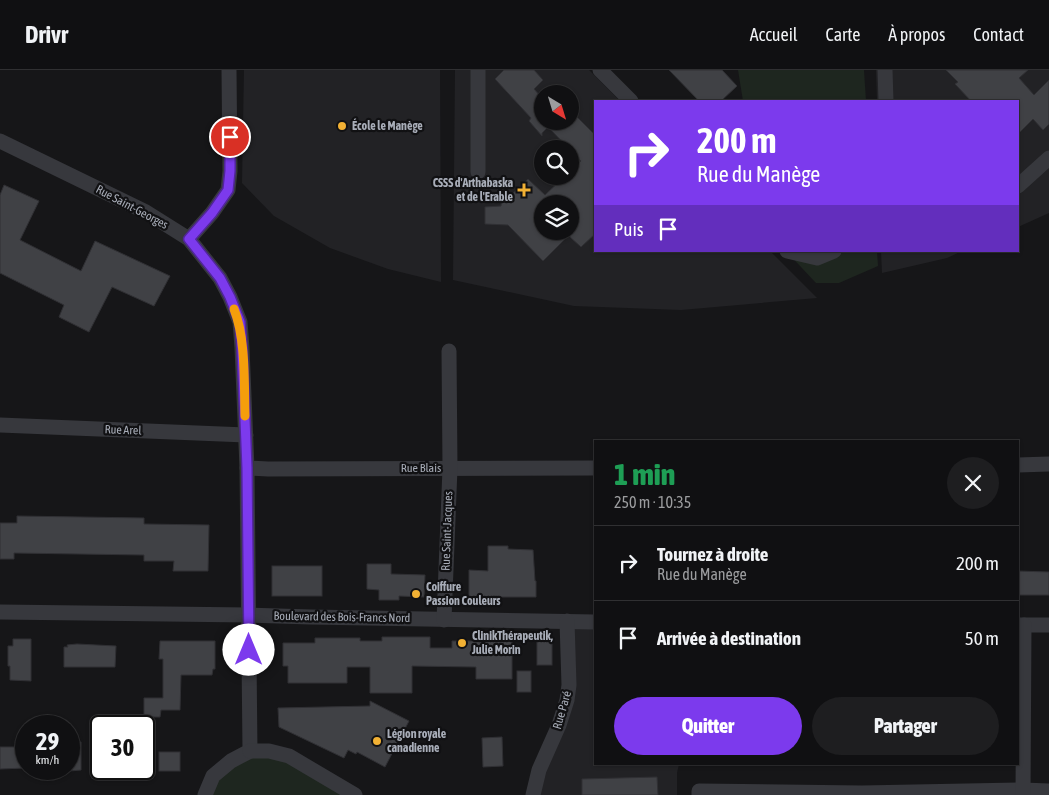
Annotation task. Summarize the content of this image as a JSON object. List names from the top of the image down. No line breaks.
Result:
{"streets":{"street":["Rue Saint-Georges","Rue Arel","Rue Blais","Rue Saint-Jacques","Boulevard des Bois-Francs Nord","Rue Paré"]},"crossings":[["Rue Saint-Georges","Rue Arel"],["Rue Saint-Georges","Rue Blais"],["Rue Saint-Georges","Boulevard des Bois-Francs Nord"],["Rue Blais","Rue Saint-Jacques"],["Rue Saint-Jacques","Boulevard des Bois-Francs Nord"],["Boulevard des Bois-Francs Nord","Rue Paré"]],"places":{"other":["École le Manège","Coiffure Passion Couleurs","ClinikThérapeutik, Julie Morin","Légion royale canadienne"],"health":["CSSS d'Arthabaska et de l'Erable"]},"north":"bottom right","page":{"header":"Drivr","nav":["Accueil","Carte","À propos","Contact"],"turn":["200 m","Rue du Manège"],"then":"Puis","heading":["1 min","250 m · 10:35"],"list":[{"name":"Tournez à droite","note":"Rue du Manège","value":"200 m"},{"name":"Arrivée à destination","value":"50 m"}],"buttons":["Quitter","Partager"],"speed":"29 km/h","limit":"30"}}
